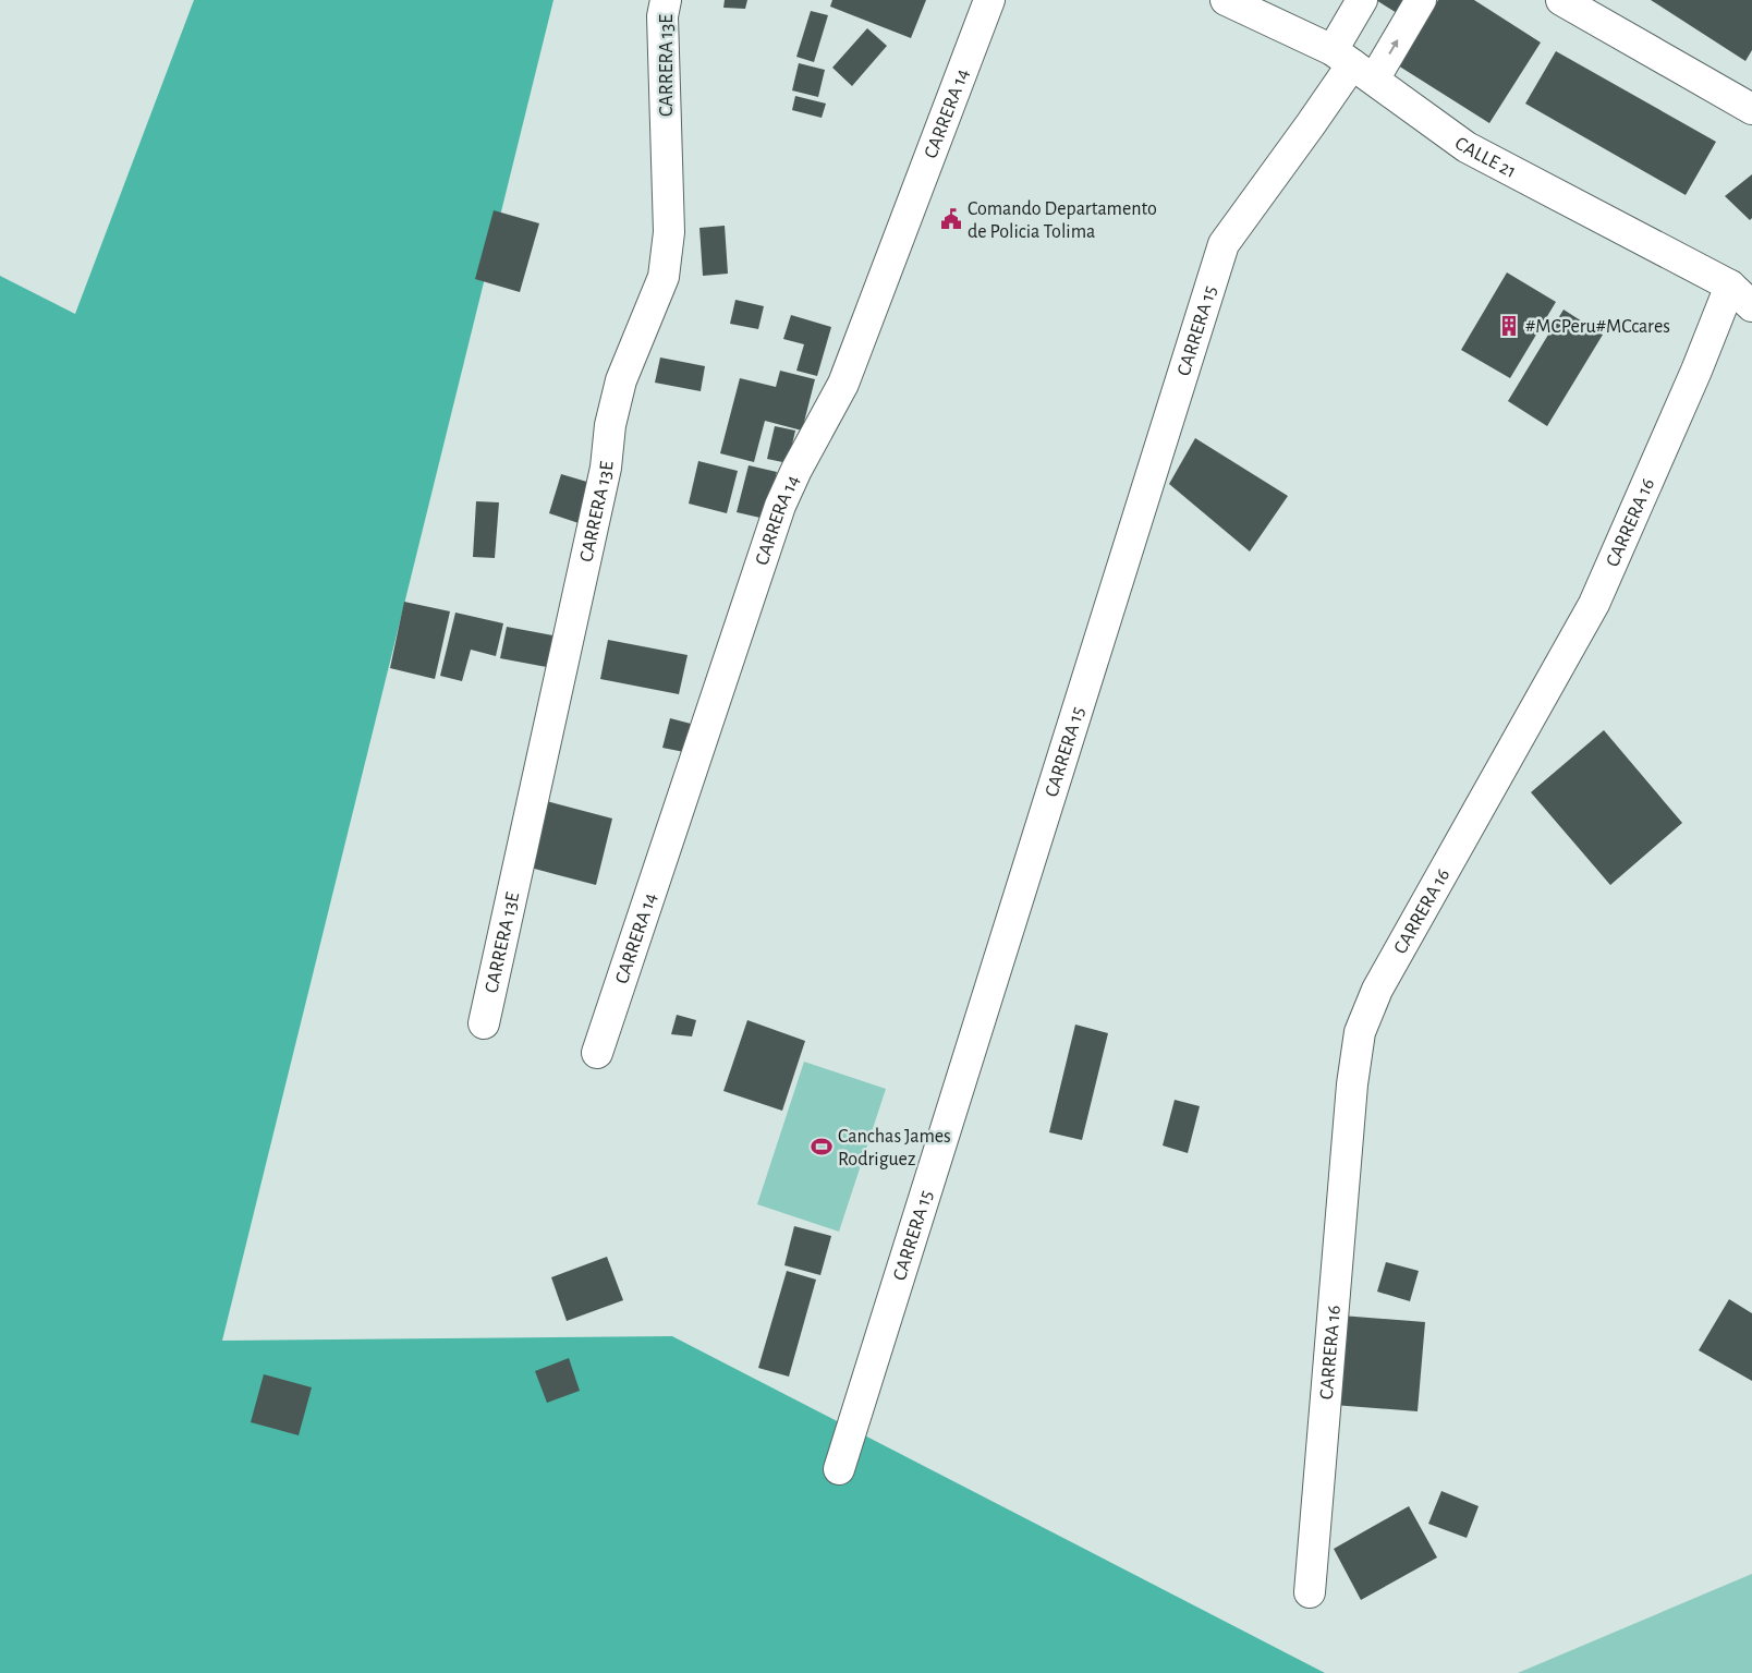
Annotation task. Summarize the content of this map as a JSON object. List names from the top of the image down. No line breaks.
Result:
{"streets":{"street":["CARRERA 13E","CARRERA 14","CALLE 21","CARRERA 15","CARRERA 16"]},"crossings":[["CALLE 21","CARRERA 15"],["CALLE 21","CARRERA 16"]],"places":{"public building":["Comando Departamento de Policia Tolima"],"building":["#MCPeru#MCcares"],"sports":["Canchas James Rodriguez"]}}
